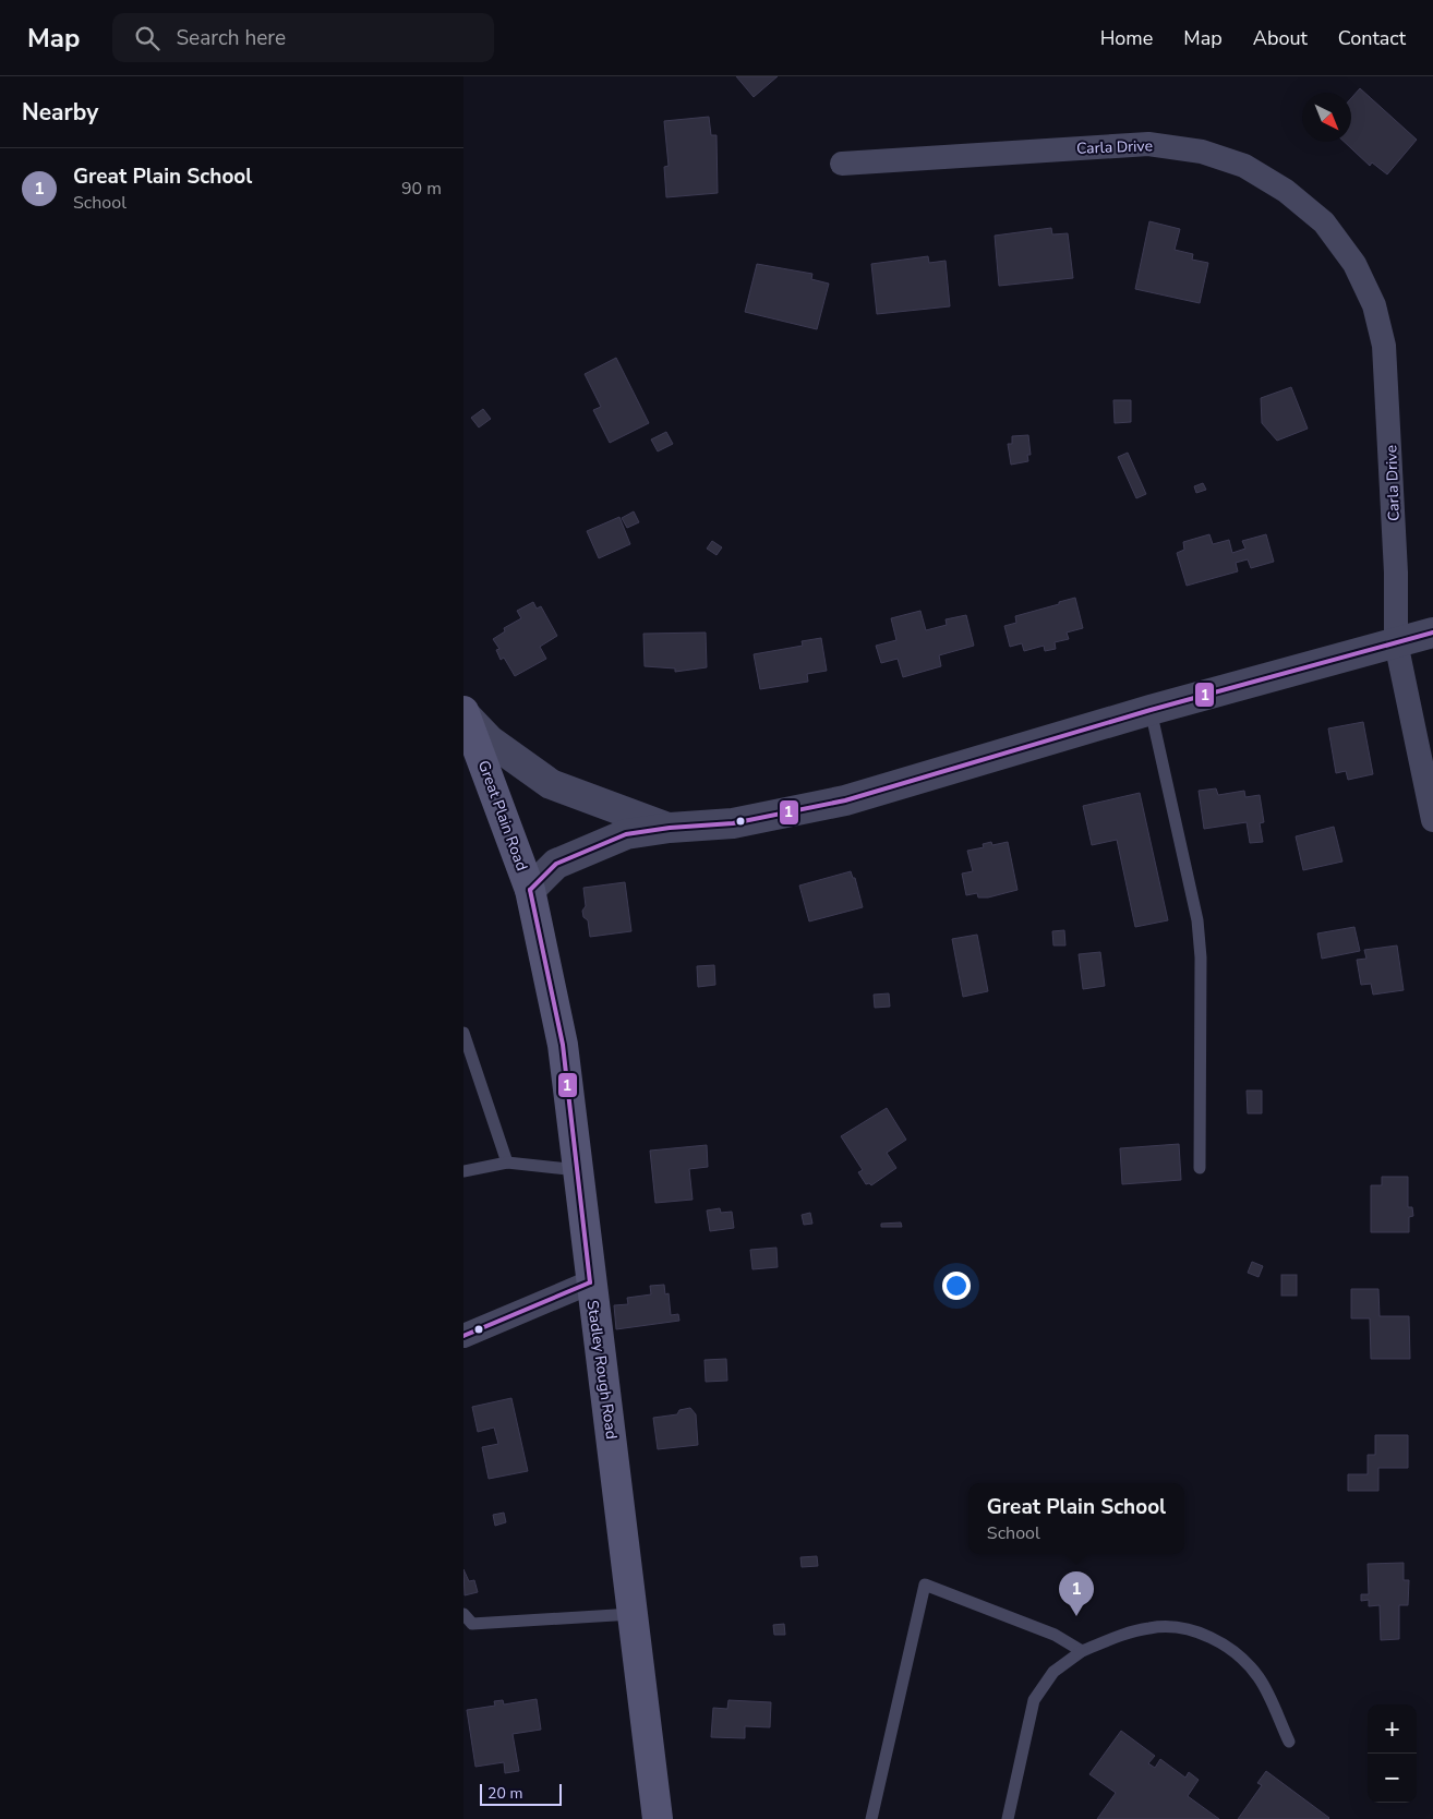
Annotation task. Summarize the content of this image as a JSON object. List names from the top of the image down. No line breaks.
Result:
{"streets":{"main road":["Great Plain Road","Stadley Rough Road"],"street":["Carla Drive"]},"crossings":[["Carla Drive","Great Plain Road"],["Great Plain Road","Stadley Rough Road"]],"lines":["transit line 1"],"scale_bar":"20 m","north":"bottom right","page":{"header":"Map","search":"Search here","nav":["Home","Map","About","Contact"],"heading":"Nearby","list":[{"mark":"1","name":"Great Plain School","note":"School","value":"90 m"}],"popup":["Great Plain School","School"],"pins":"1","map_buttons":["+","−"],"scale":"20 m"}}
